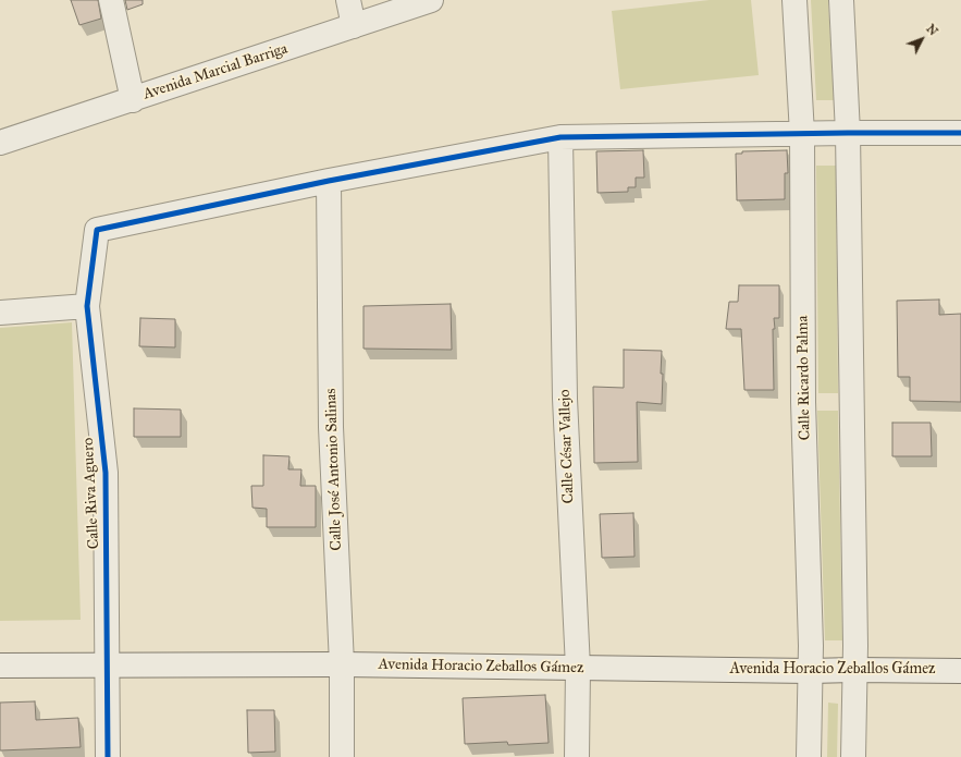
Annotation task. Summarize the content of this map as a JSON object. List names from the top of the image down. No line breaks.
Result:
{"streets":{"street":["Avenida Marcial Barriga","Calle Ricardo Palma","Calle César Vallejo","Calle José Antonio Salinas","Calle Riva Aguero","Avenida Horacio Zeballos Gámez"]},"crossings":[["Calle Ricardo Palma","Avenida Horacio Zeballos Gámez"],["Calle César Vallejo","Avenida Horacio Zeballos Gámez"],["Calle José Antonio Salinas","Calle Riva Aguero"],["Calle José Antonio Salinas","Avenida Horacio Zeballos Gámez"],["Calle Riva Aguero","Avenida Horacio Zeballos Gámez"]],"north":"top right"}
